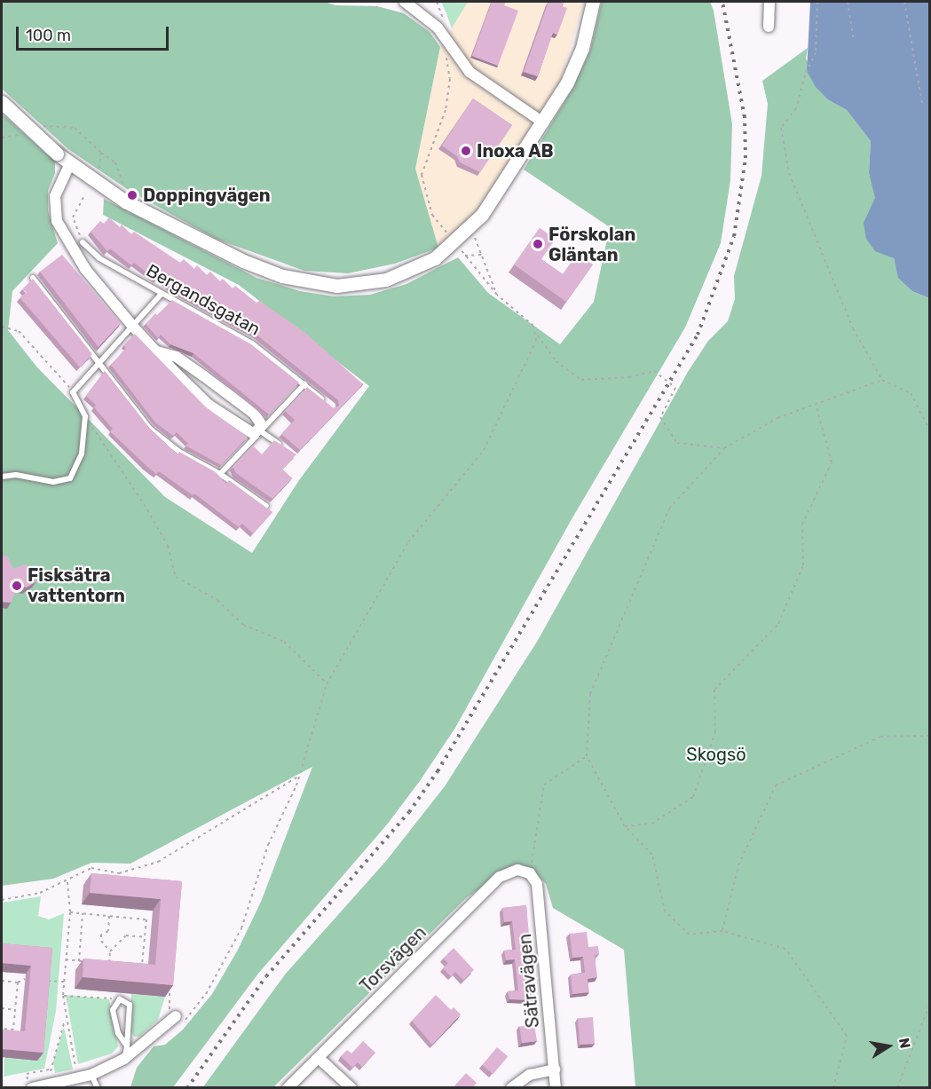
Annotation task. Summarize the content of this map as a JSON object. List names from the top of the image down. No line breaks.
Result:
{"streets":{"street":["Torsvägen","Sätravägen"],"lane":["Bergandsgatan"]},"crossings":[["Torsvägen","Sätravägen"]],"parks":["Skogsö"],"places":["Inoxa AB","Doppingvägen","Förskolan Gläntan","Fisksätra vattentorn"],"scale_bar":"100 m","north":"right"}
